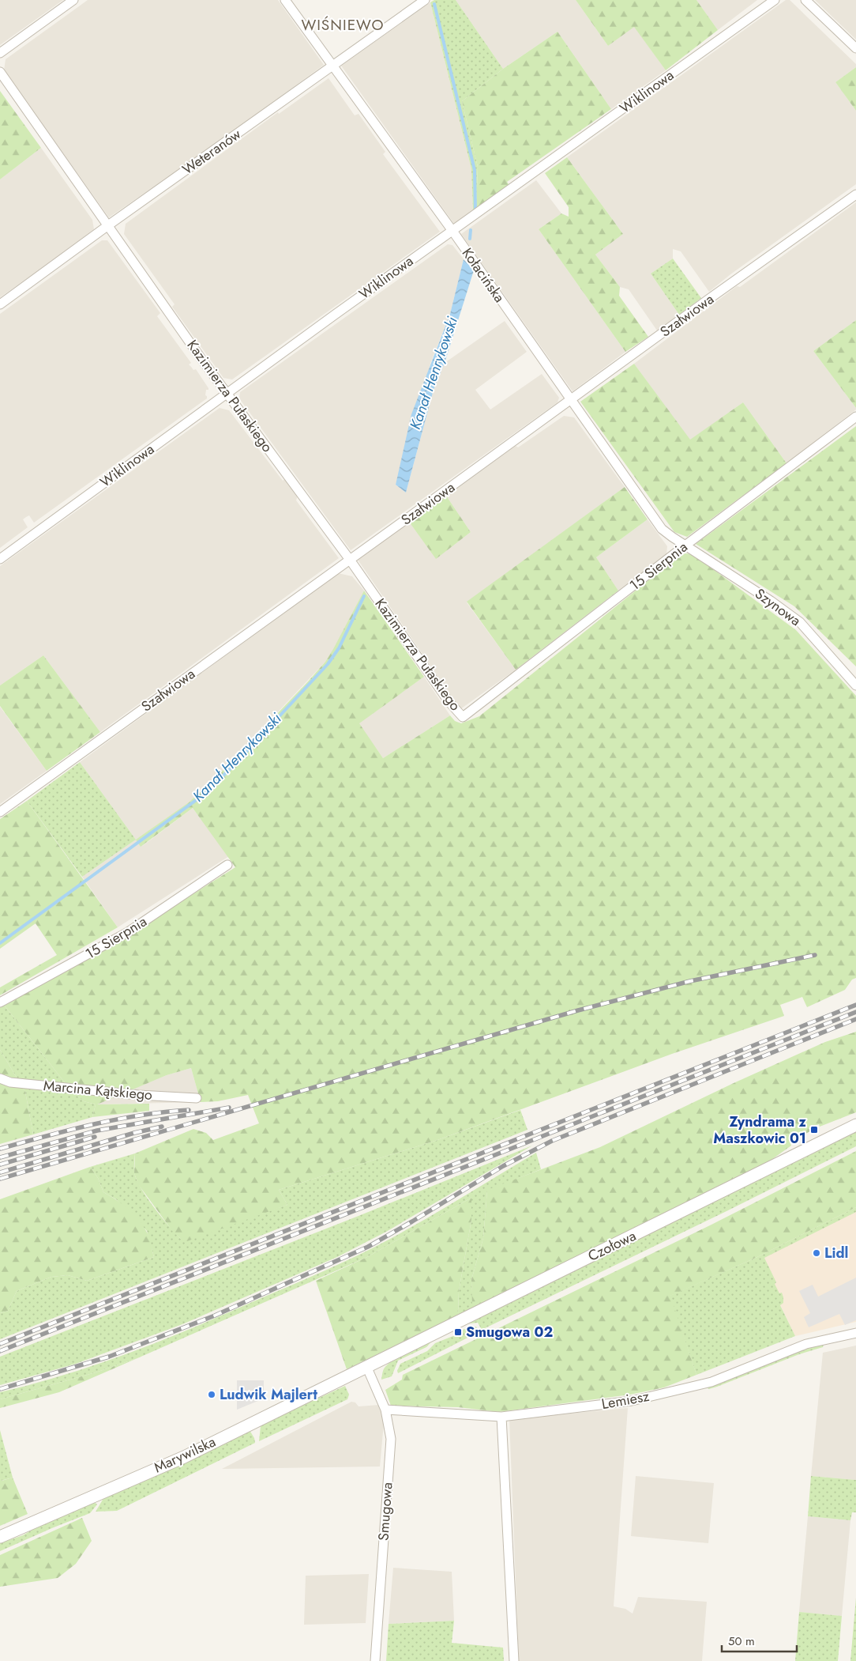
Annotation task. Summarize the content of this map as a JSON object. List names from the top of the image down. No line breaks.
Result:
{"streets":{"street":["Wiklinowa","Weteranów","Kołacińska","Szałwiowa","Kazimierza Pułaskiego","15 Sierpnia","Szynowa","Marcina Kątskiego","Czołowa","Lemiesz","Marywilska","Smugowa"]},"crossings":[["Wiklinowa","Kołacińska"],["Wiklinowa","Kazimierza Pułaskiego"],["Weteranów","Kołacińska"],["Weteranów","Kazimierza Pułaskiego"],["Kołacińska","Szałwiowa"],["Kołacińska","15 Sierpnia"],["Kołacińska","Szynowa"],["Szałwiowa","Kazimierza Pułaskiego"],["Kazimierza Pułaskiego","15 Sierpnia"],["15 Sierpnia","Szynowa"],["Czołowa","Marywilska"],["Czołowa","Smugowa"],["Lemiesz","Smugowa"],["Marywilska","Smugowa"]],"districts":["WIŚNIEWO"],"water":["Kanał Henrykowski"],"places":{"transit":["Zyndrama z Maszkowic 01","Smugowa 02"],"other":["Lidl","Ludwik Majlert"]},"scale_bar":"50 m"}
